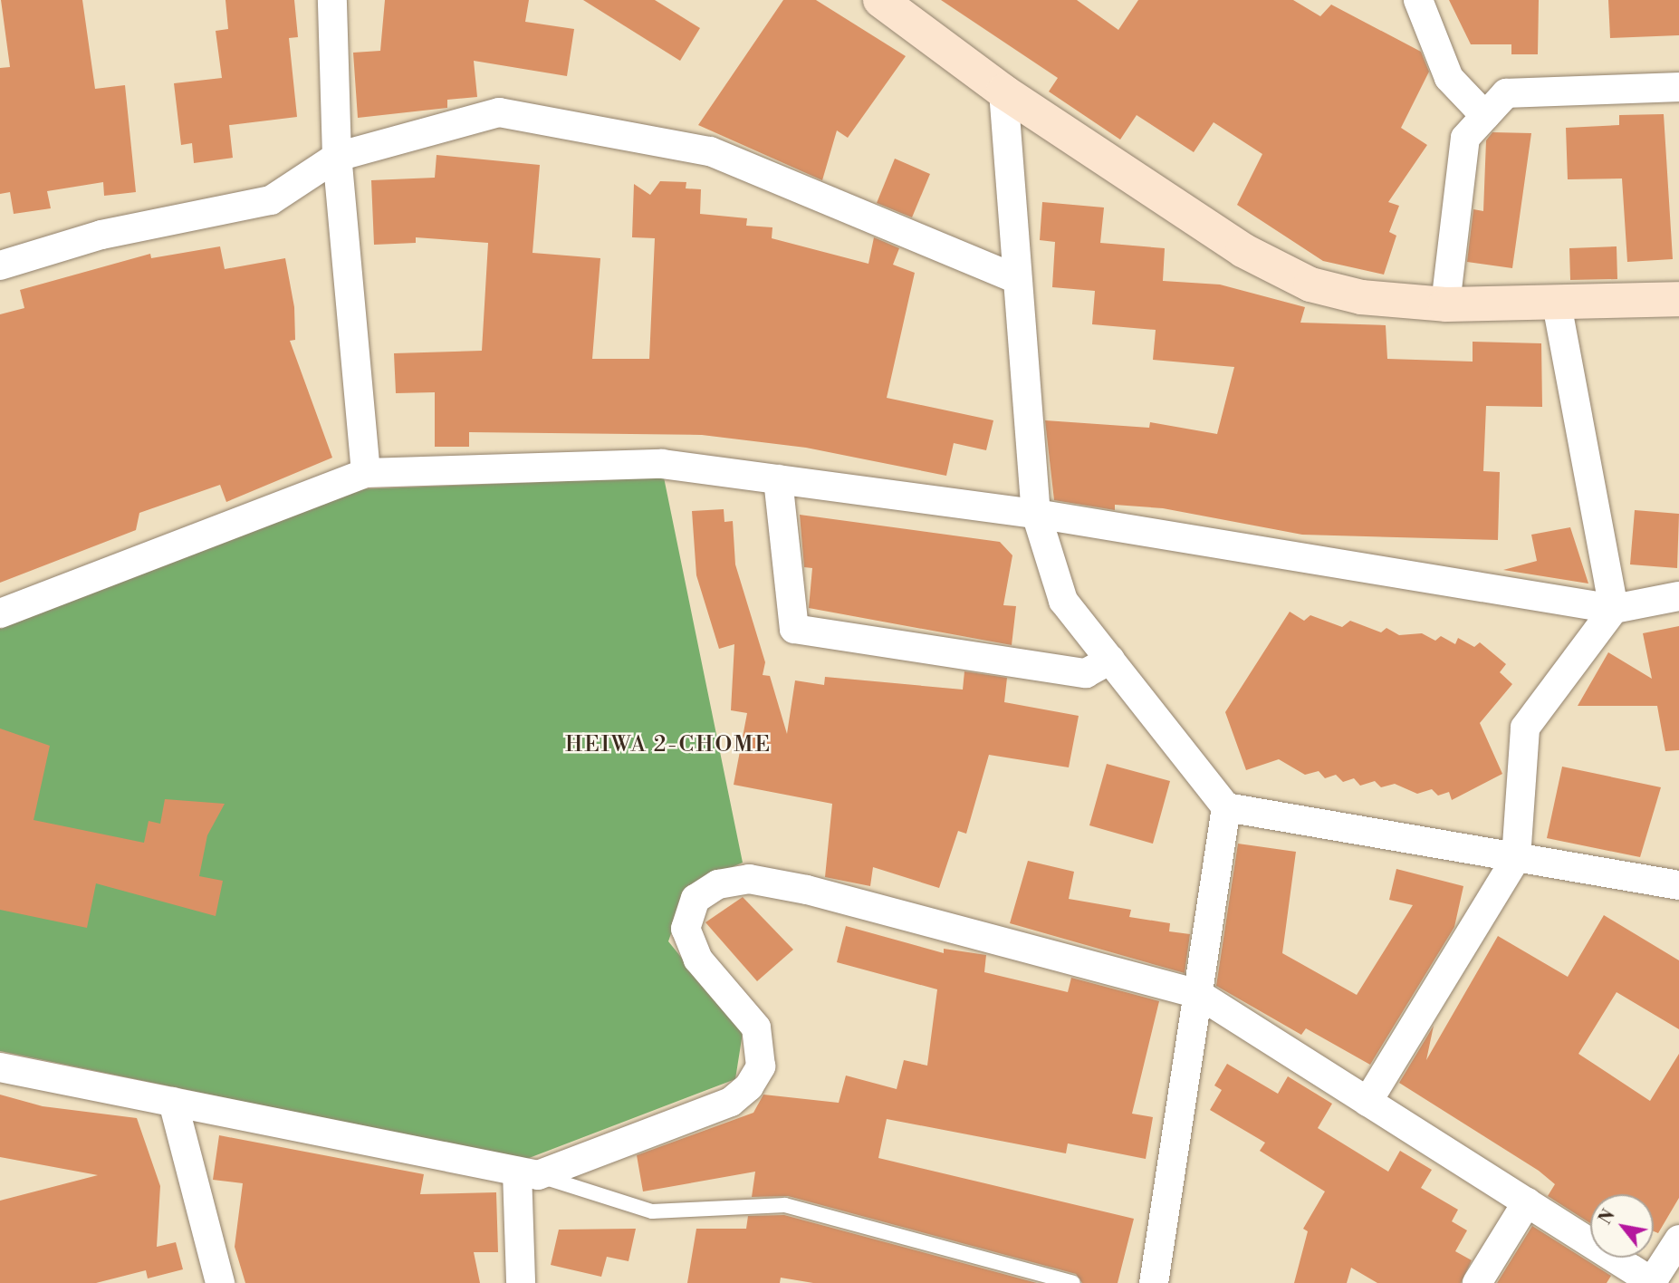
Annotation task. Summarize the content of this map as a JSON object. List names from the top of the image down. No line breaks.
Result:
{"districts":["HEIWA 2-CHOME"],"north":"top left"}
